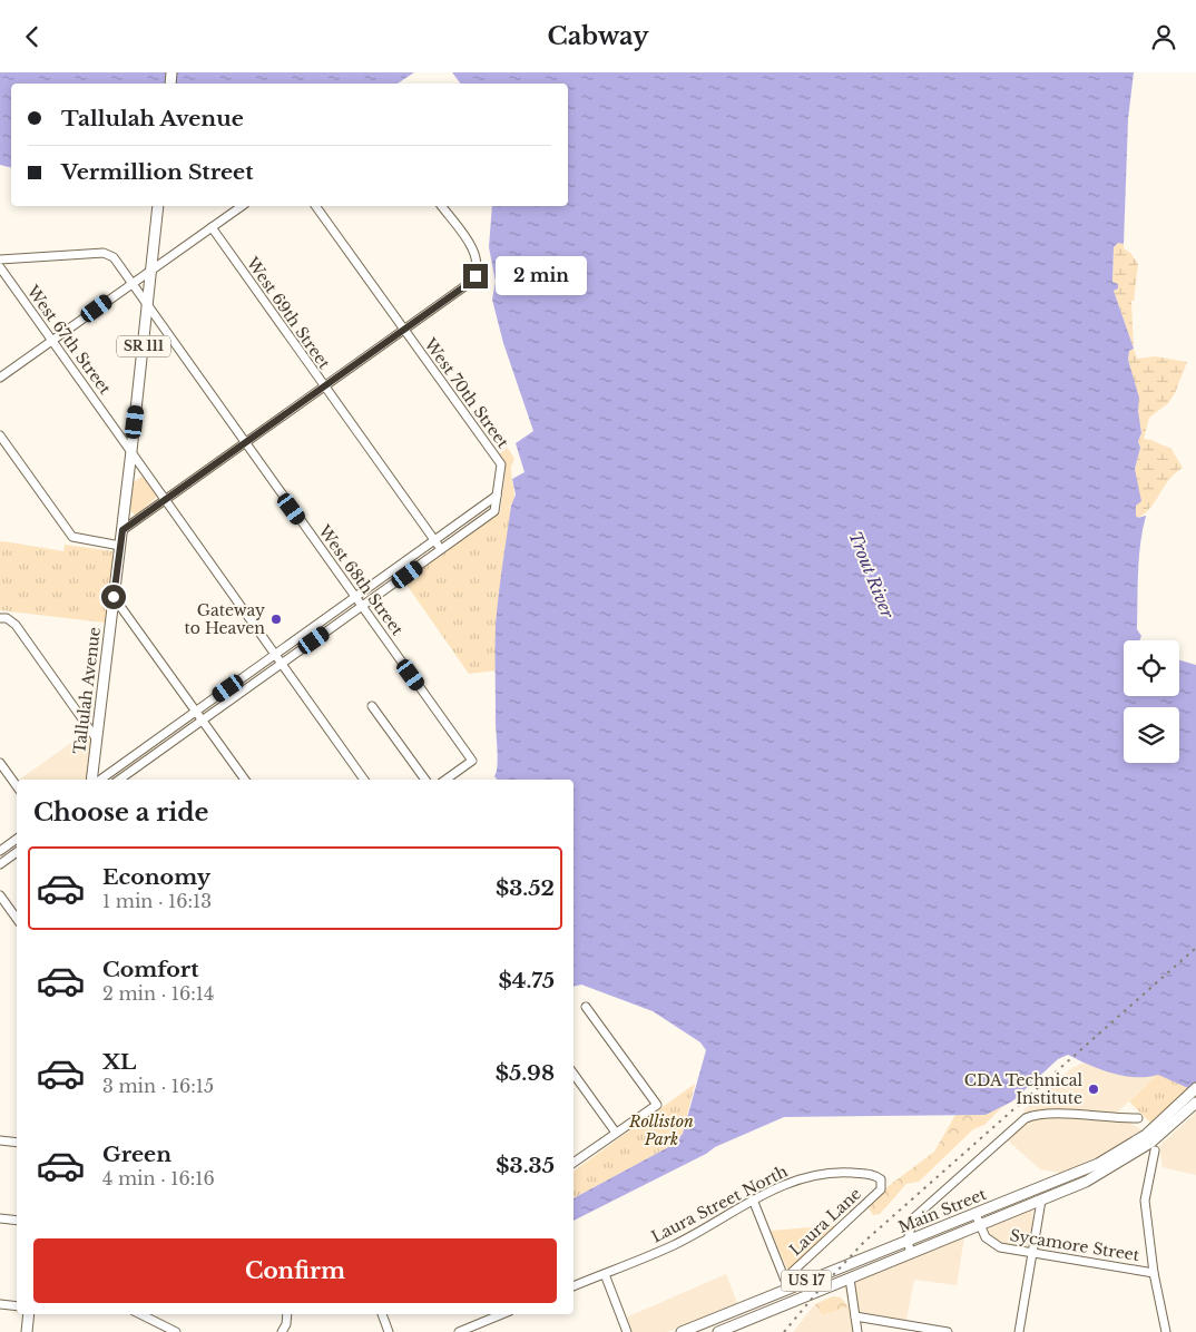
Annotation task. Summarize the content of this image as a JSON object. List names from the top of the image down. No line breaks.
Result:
{"streets":{"main road":["SR 111","Tallulah Avenue","Main Street","US 17"],"street":["West 69th Street","West 67th Street","West 70th Street","West 68th Street","Laura Street North","Laura Lane","Sycamore Street"]},"crossings":[["West 69th Street","West 70th Street"],["West 67th Street","West 70th Street"],["West 67th Street","Tallulah Avenue"],["West 70th Street","West 68th Street"],["West 68th Street","Tallulah Avenue"],["Laura Street North","Laura Lane"],["Main Street","Laura Lane"],["Main Street","Sycamore Street"]],"water":["Trout River"],"parks":["Rolliston Park"],"places":["Gateway to Heaven","CDA Technical Institute"],"page":{"header":"Cabway","banner":["Tallulah Avenue","Vermillion Street"],"bubble":"2 min","heading":"Choose a ride","list":[{"name":"Economy","note":"1 min · 16:13","value":"$3.52"},{"name":"Comfort","note":"2 min · 16:14","value":"$4.75"},{"name":"XL","note":"3 min · 16:15","value":"$5.98"},{"name":"Green","note":"4 min · 16:16","value":"$3.35"}],"buttons":"Confirm"}}
